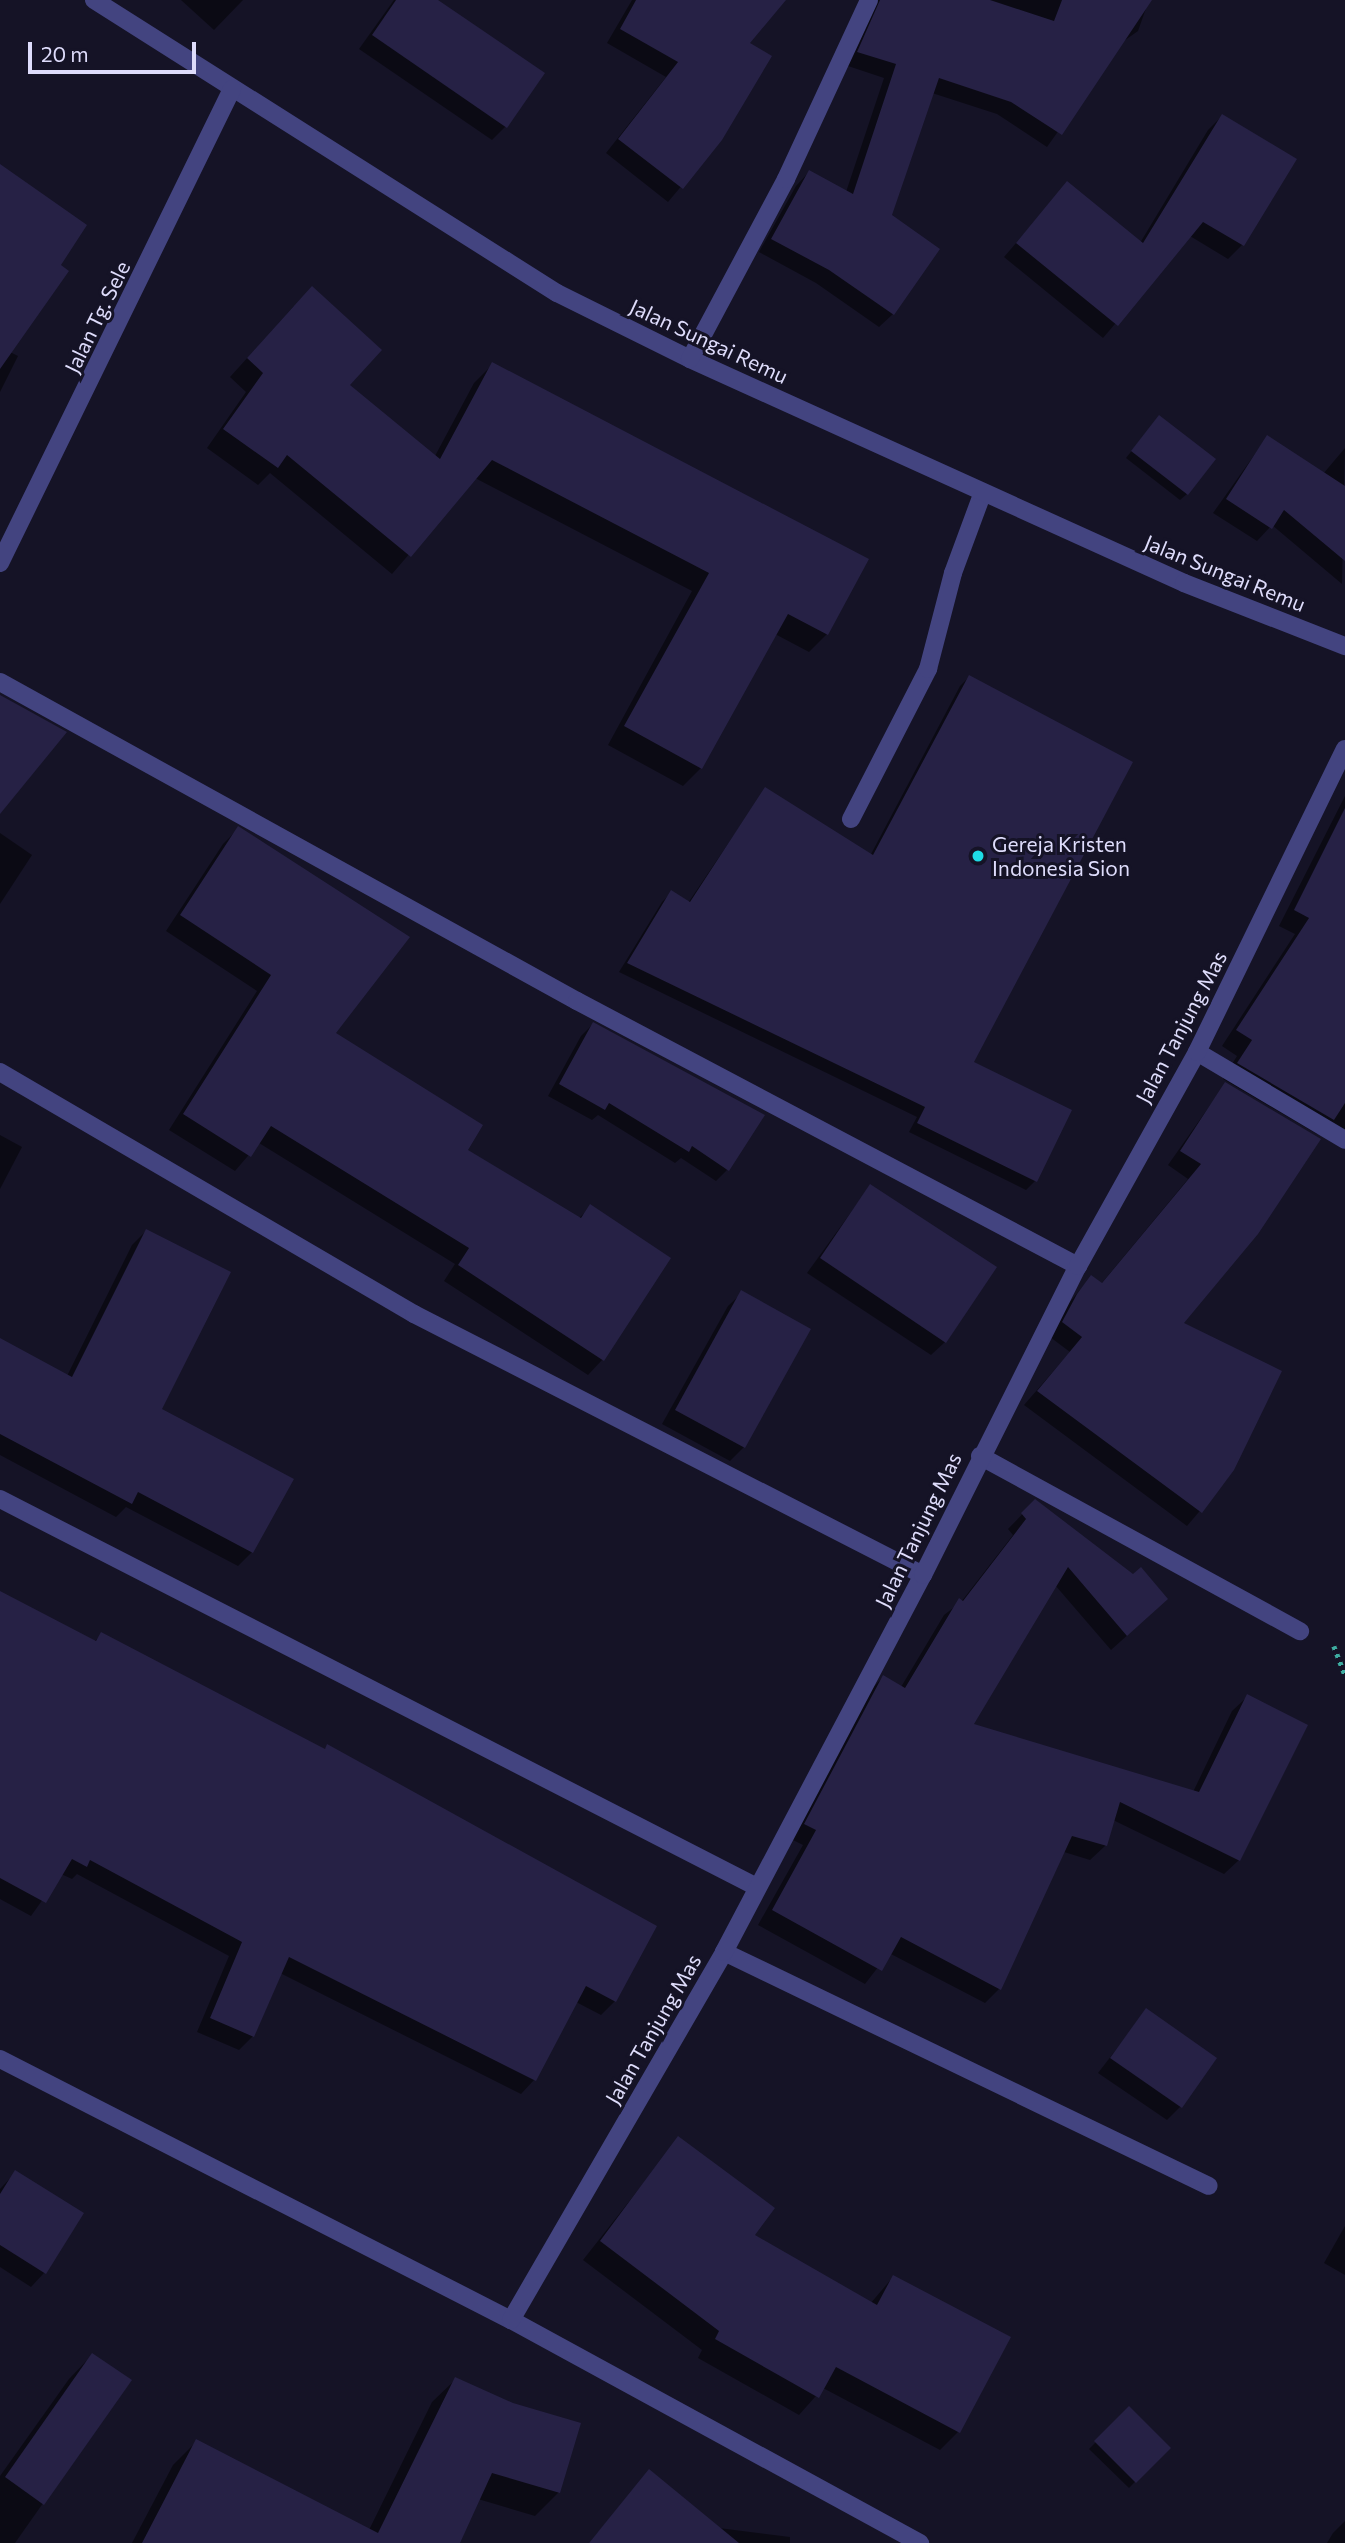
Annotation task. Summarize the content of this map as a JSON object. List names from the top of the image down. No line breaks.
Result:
{"streets":{"street":["Jalan Tg. Sele","Jalan Sungai Remu","Jalan Tanjung Mas"]},"crossings":[["Jalan Tg. Sele","Jalan Sungai Remu"]],"places":["Gereja Kristen Indonesia Sion"],"scale_bar":"20 m"}
